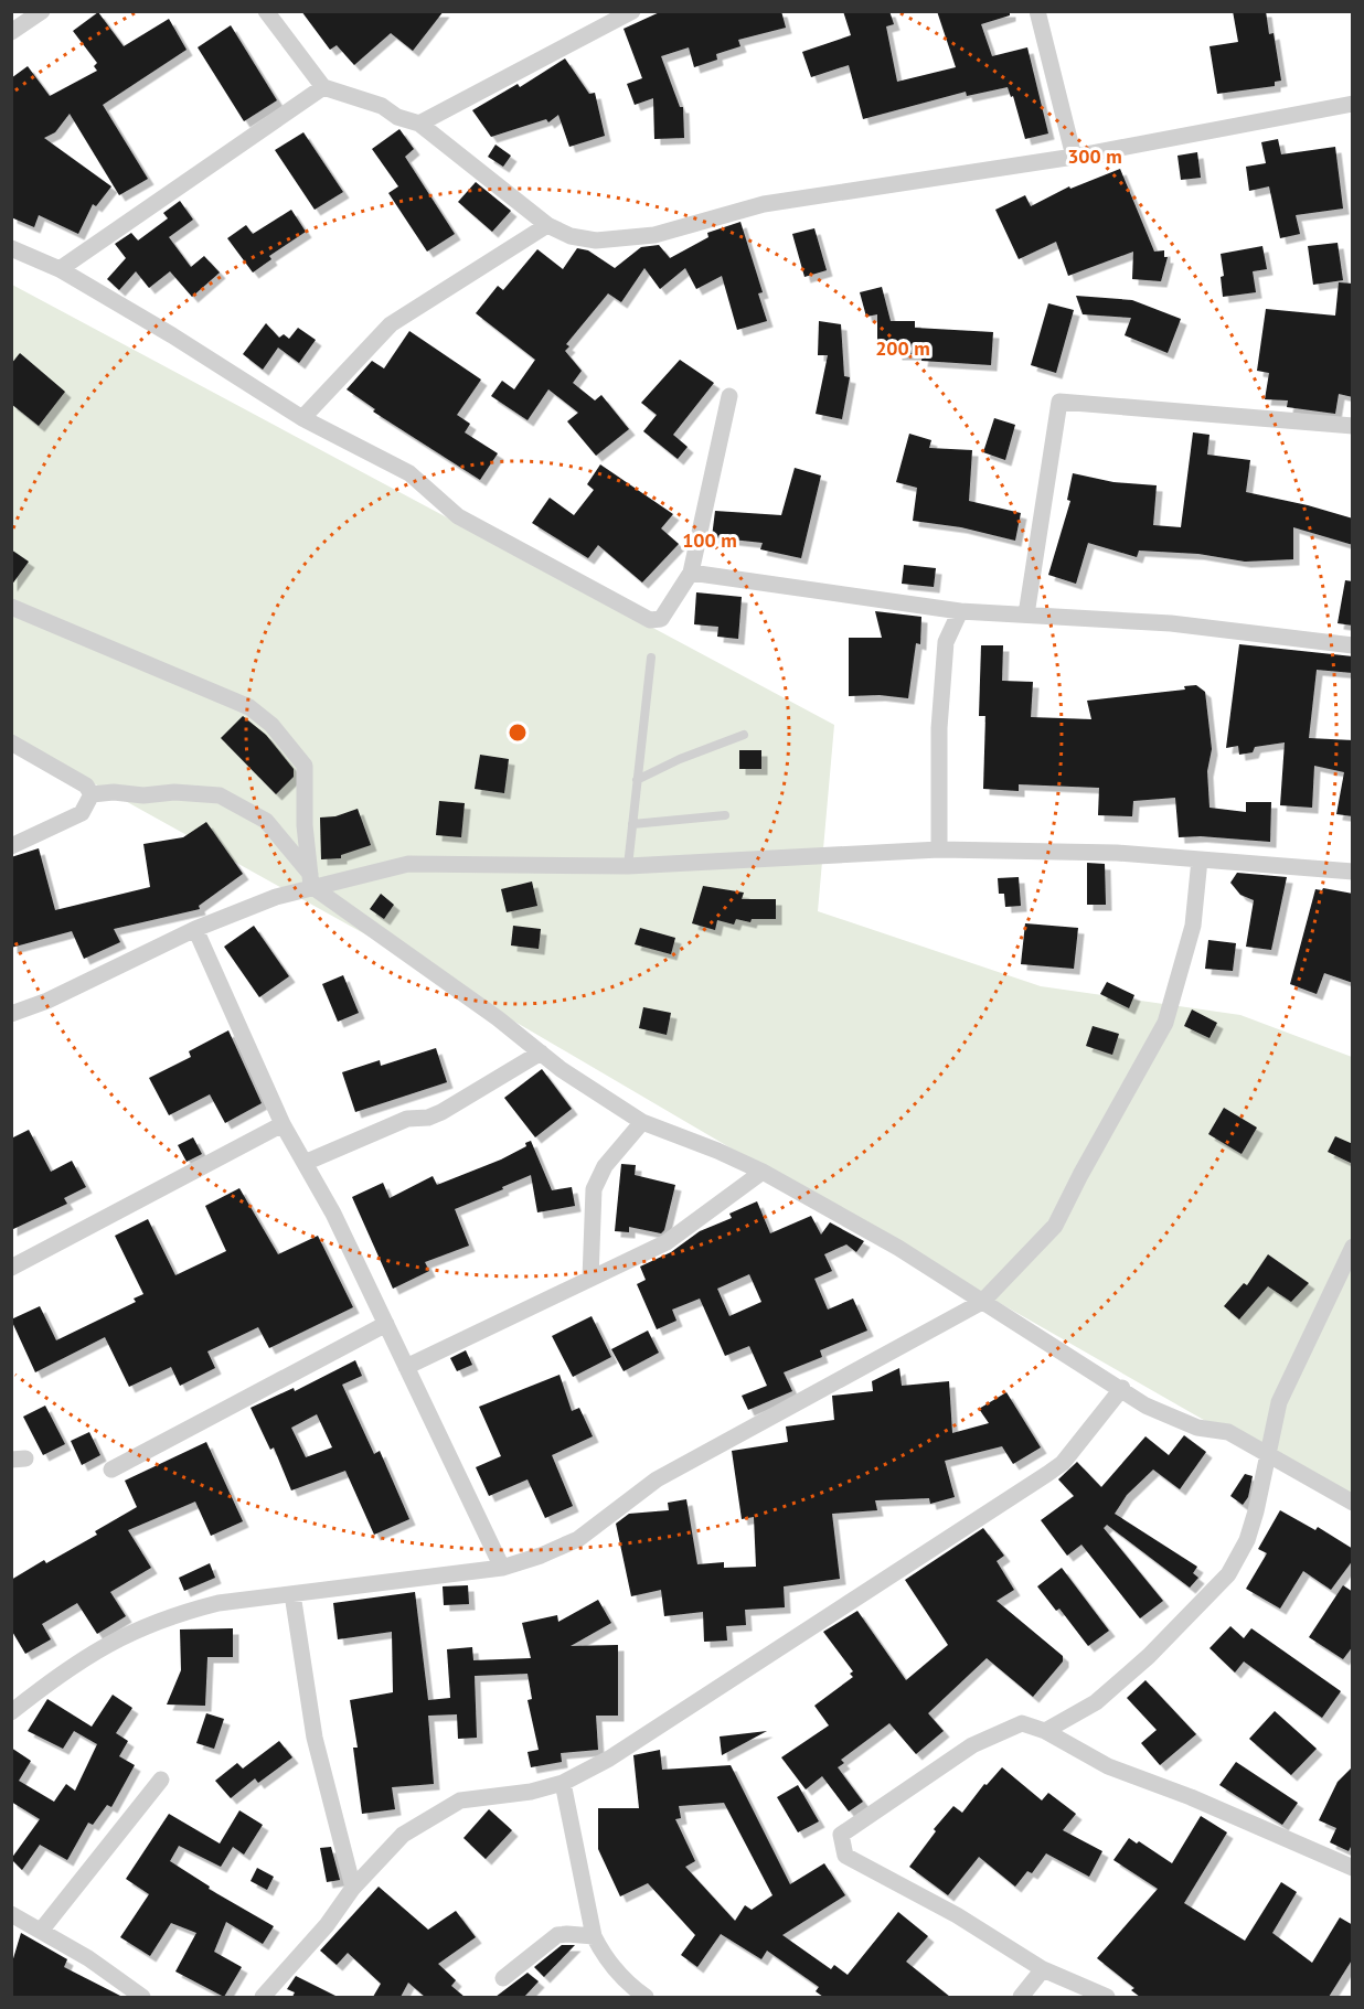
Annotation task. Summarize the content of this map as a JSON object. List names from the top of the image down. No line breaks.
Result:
{"rings":["300 m","200 m","100 m"]}
